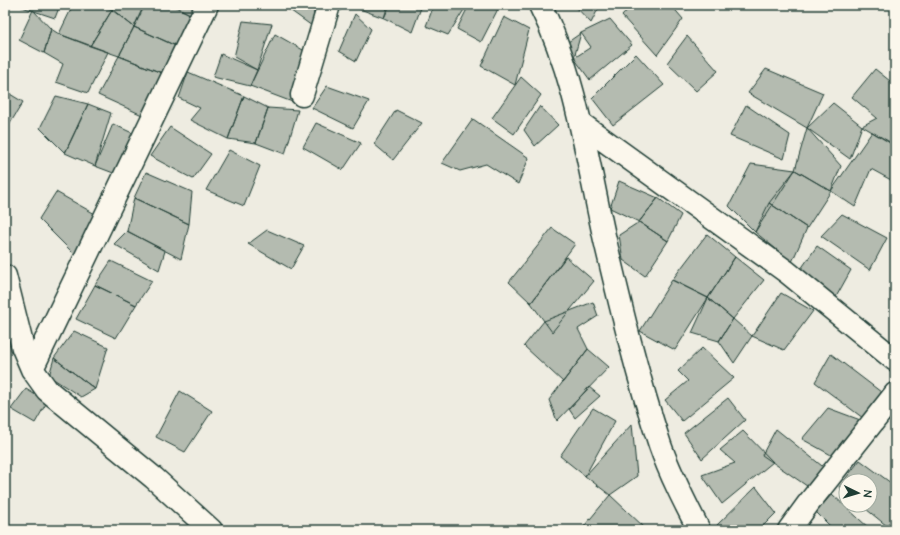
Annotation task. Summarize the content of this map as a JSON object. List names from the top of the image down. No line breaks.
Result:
{"north":"right"}
